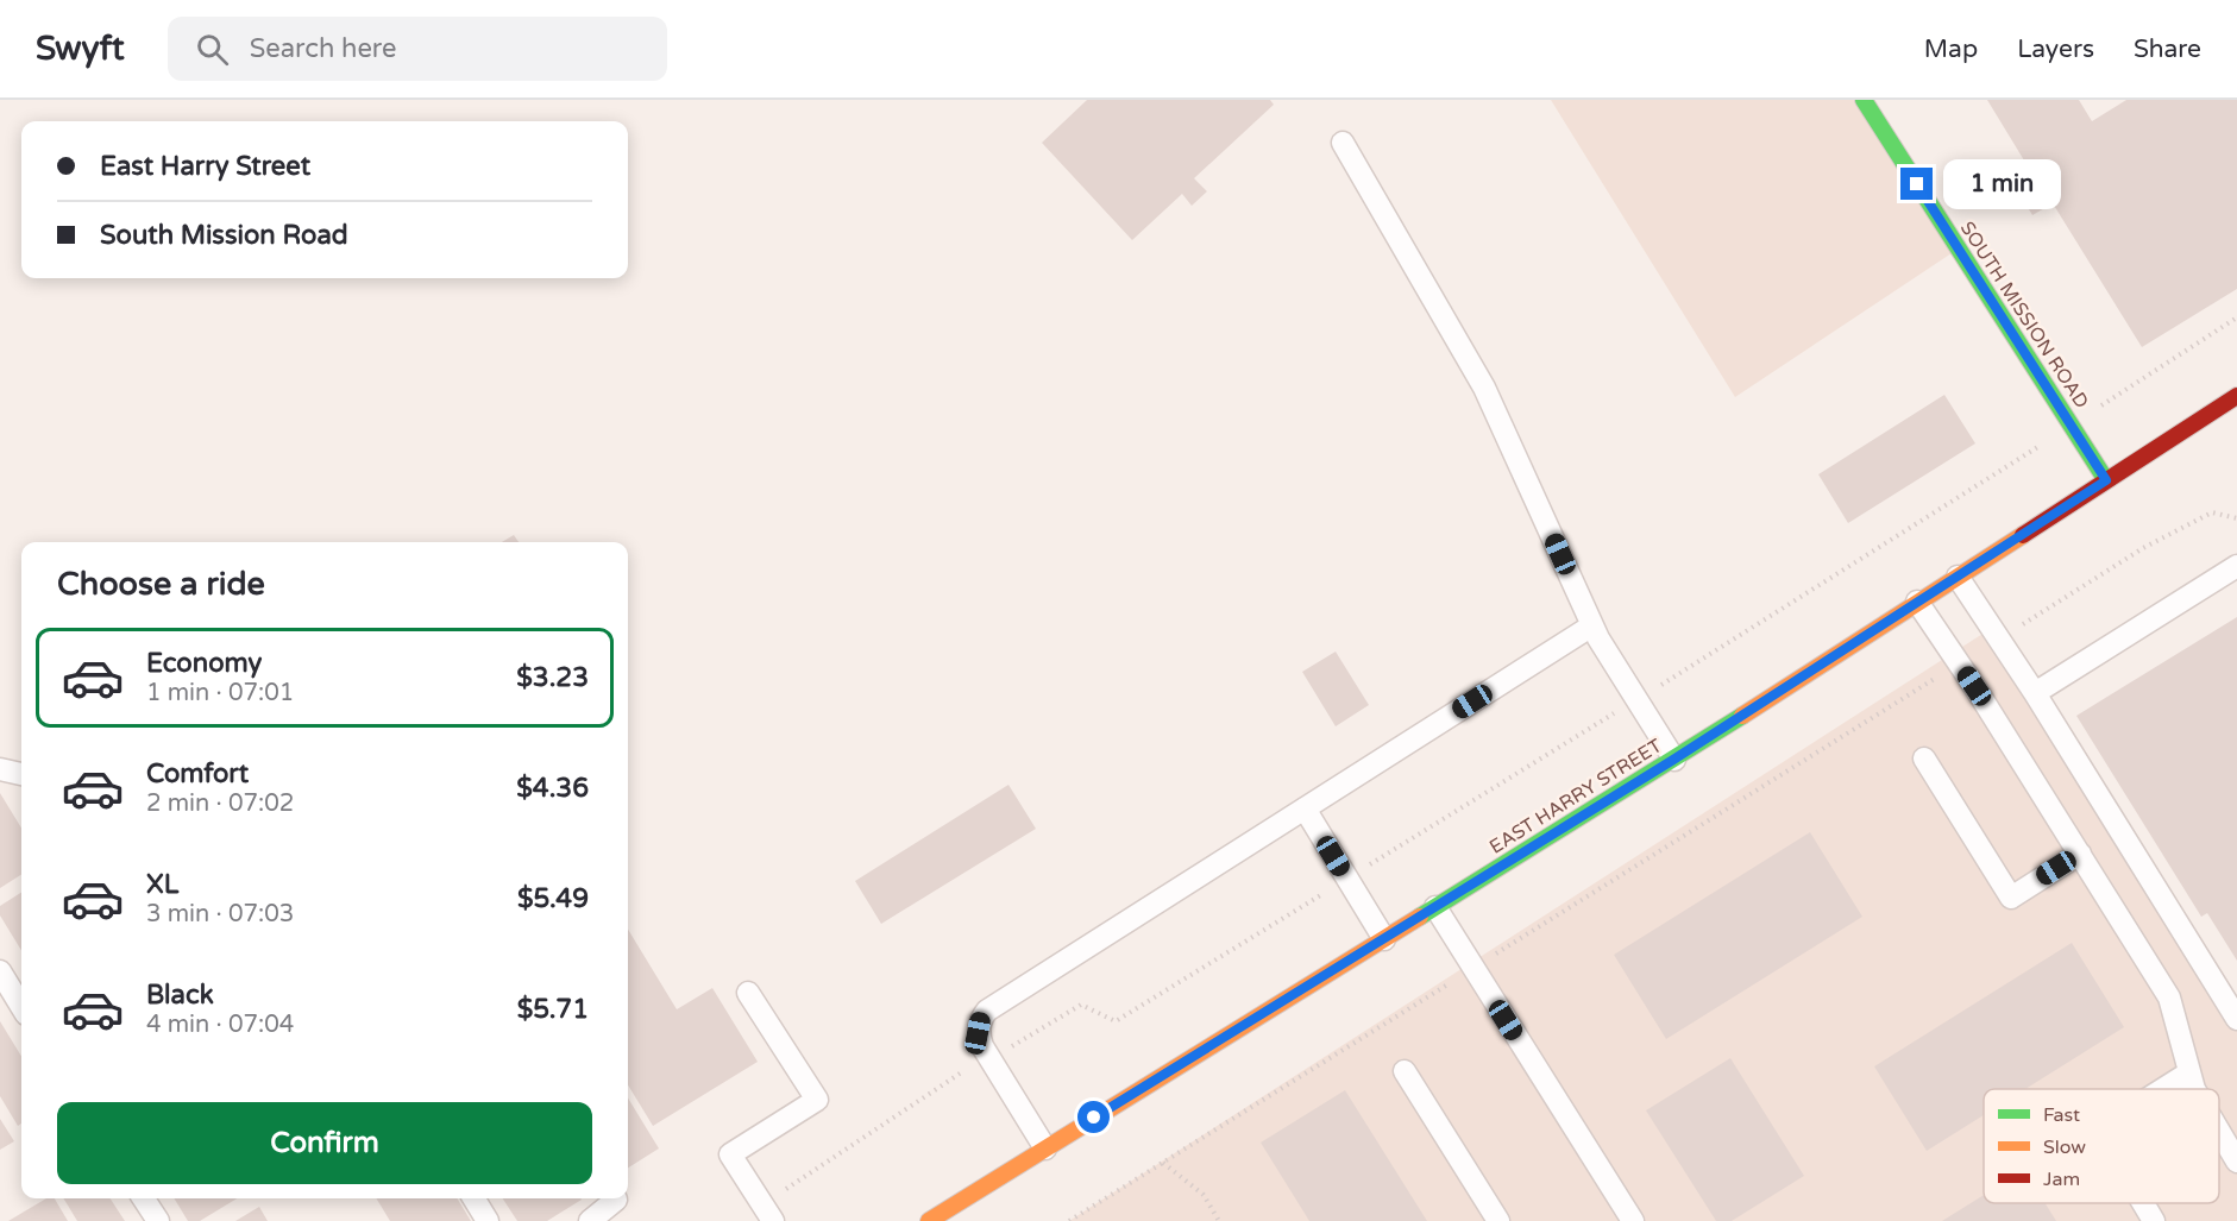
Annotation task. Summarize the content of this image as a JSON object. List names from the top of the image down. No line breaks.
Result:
{"streets":{"main road":["SOUTH MISSION ROAD","EAST HARRY STREET"]},"crossings":[["SOUTH MISSION ROAD","EAST HARRY STREET"]],"legend":["Fast","Slow","Jam"],"page":{"header":"Swyft","search":"Search here","nav":["Map","Layers","Share"],"banner":["East Harry Street","South Mission Road"],"bubble":"1 min","heading":"Choose a ride","list":[{"name":"Economy","note":"1 min · 07:01","value":"$3.23"},{"name":"Comfort","note":"2 min · 07:02","value":"$4.36"},{"name":"XL","note":"3 min · 07:03","value":"$5.49"},{"name":"Black","note":"4 min · 07:04","value":"$5.71"}],"buttons":"Confirm"}}
